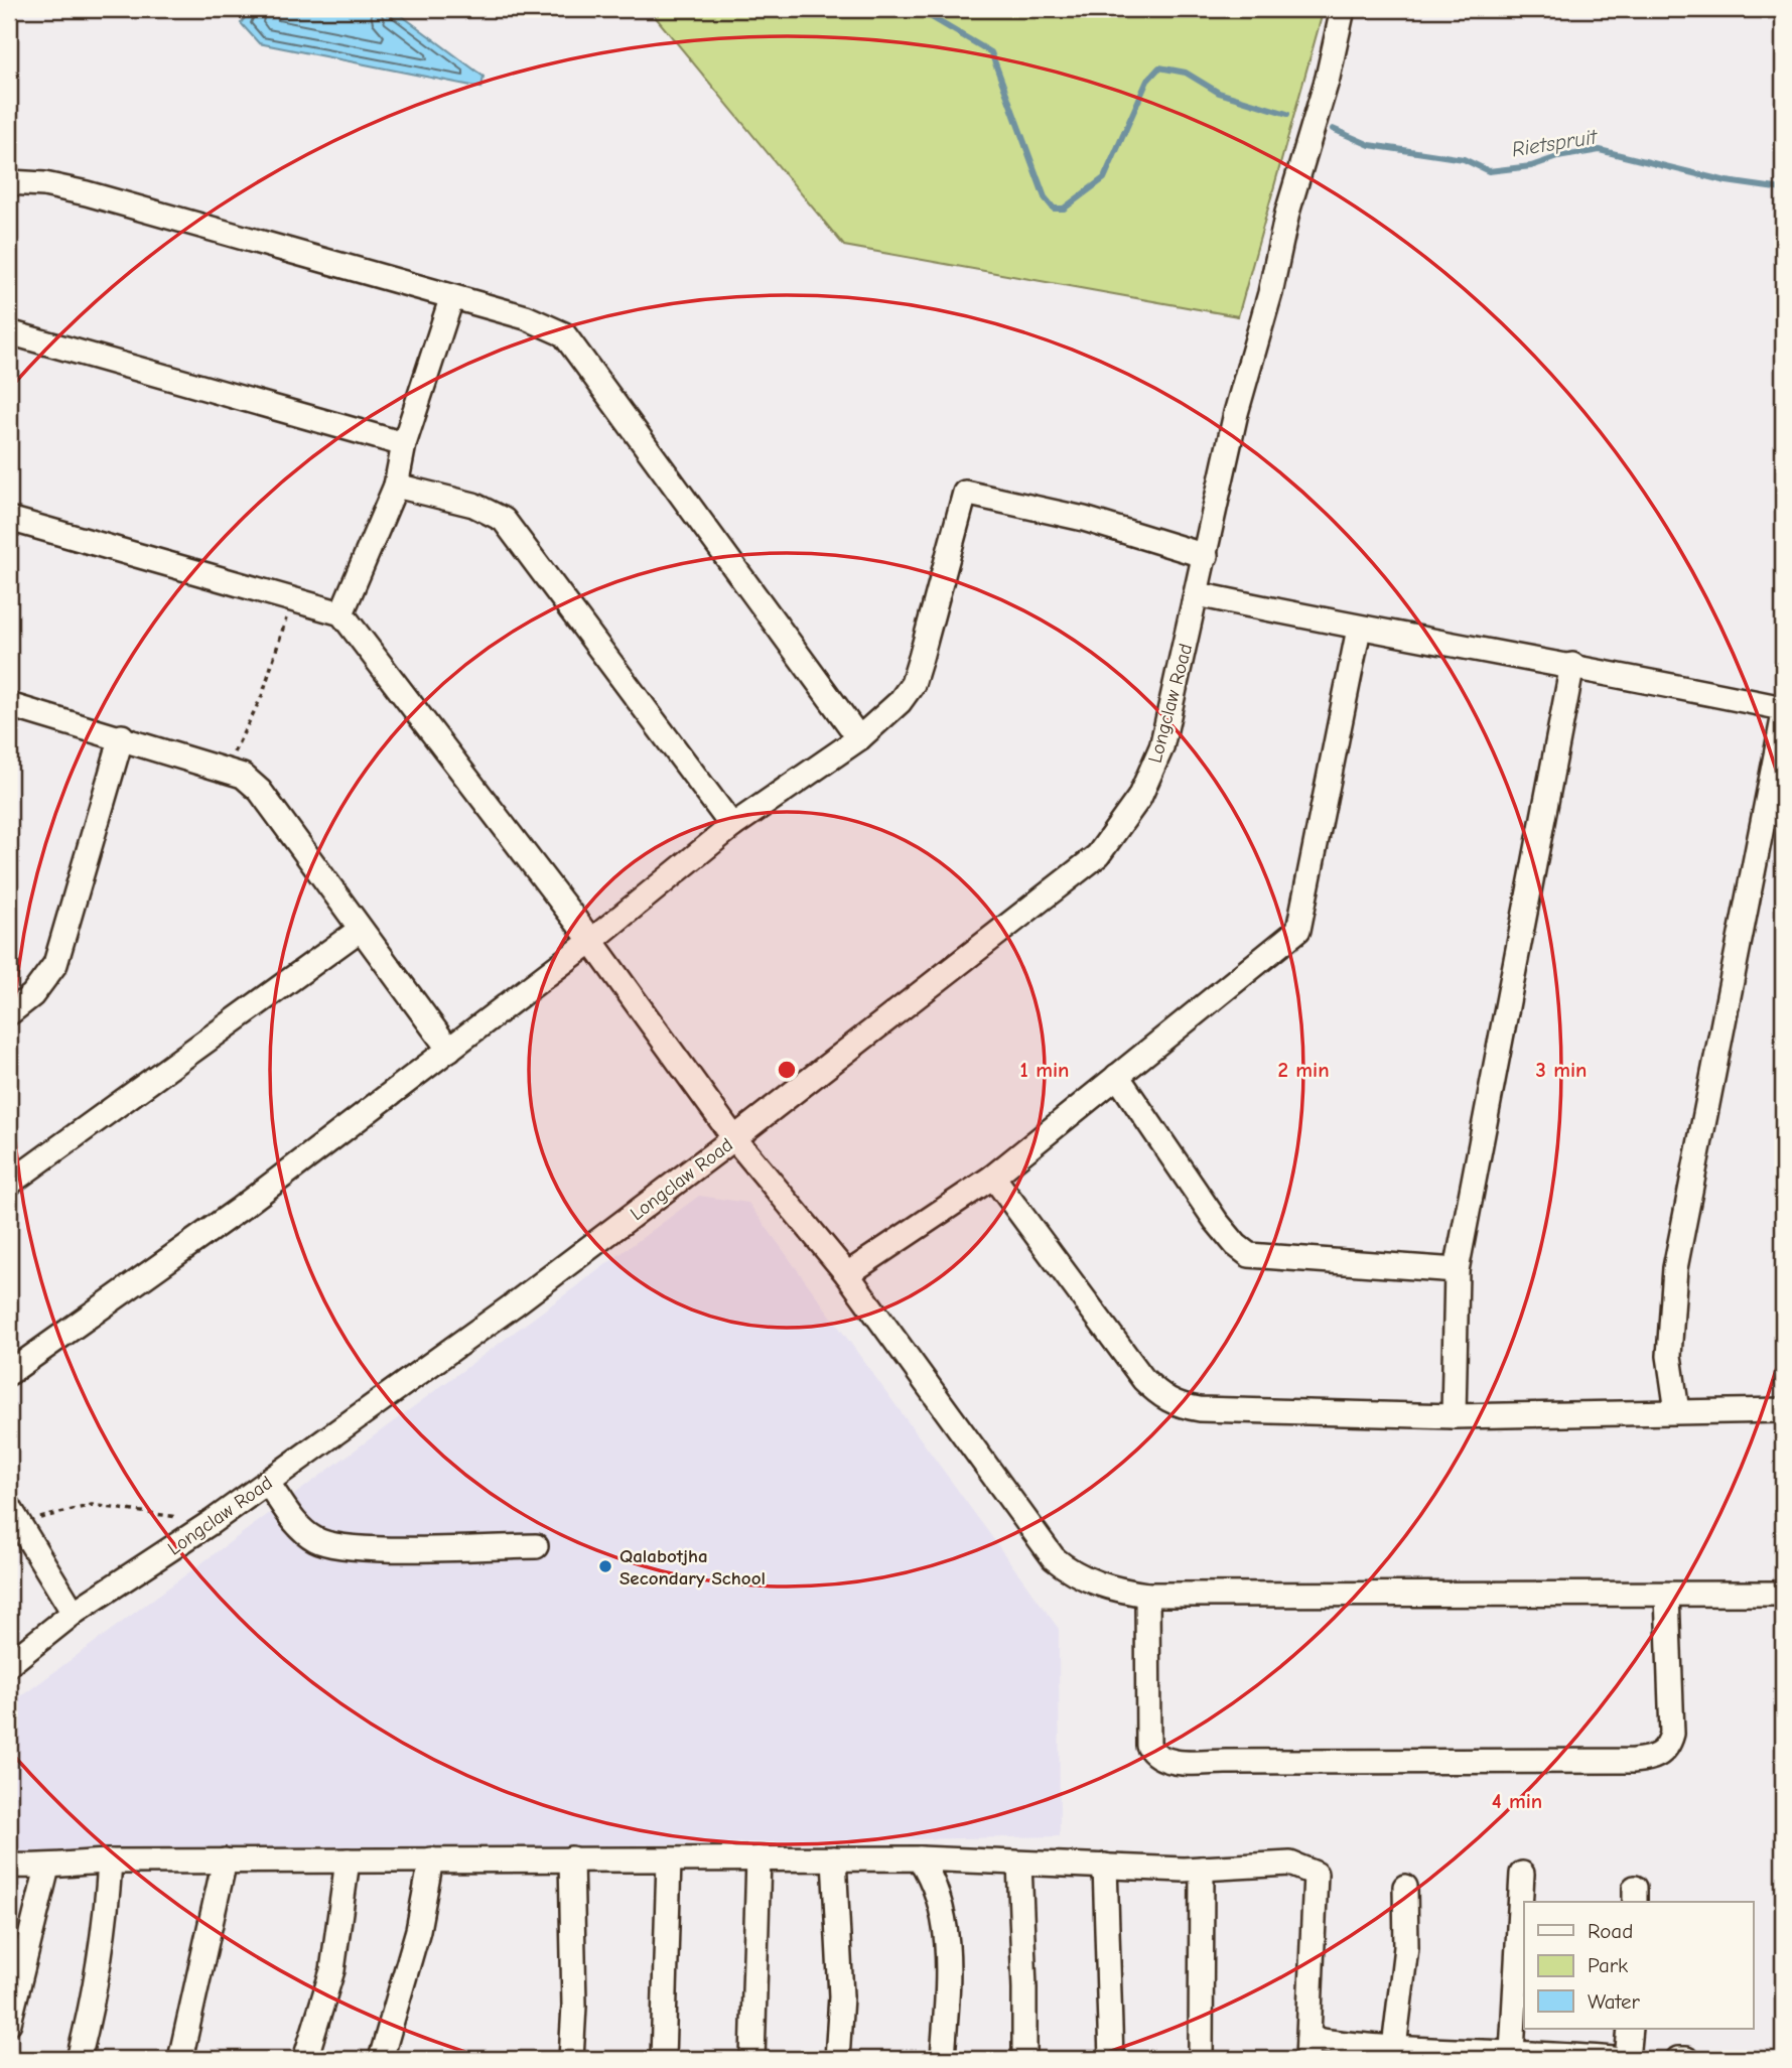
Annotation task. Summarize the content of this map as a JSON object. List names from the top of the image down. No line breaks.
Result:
{"streets":{"street":["Longclaw Road"]},"water":["Rietspruit"],"places":["Qalabotjha Secondary School"],"legend":["Road","Park","Water"],"rings":["1 min","2 min","3 min","4 min"]}
